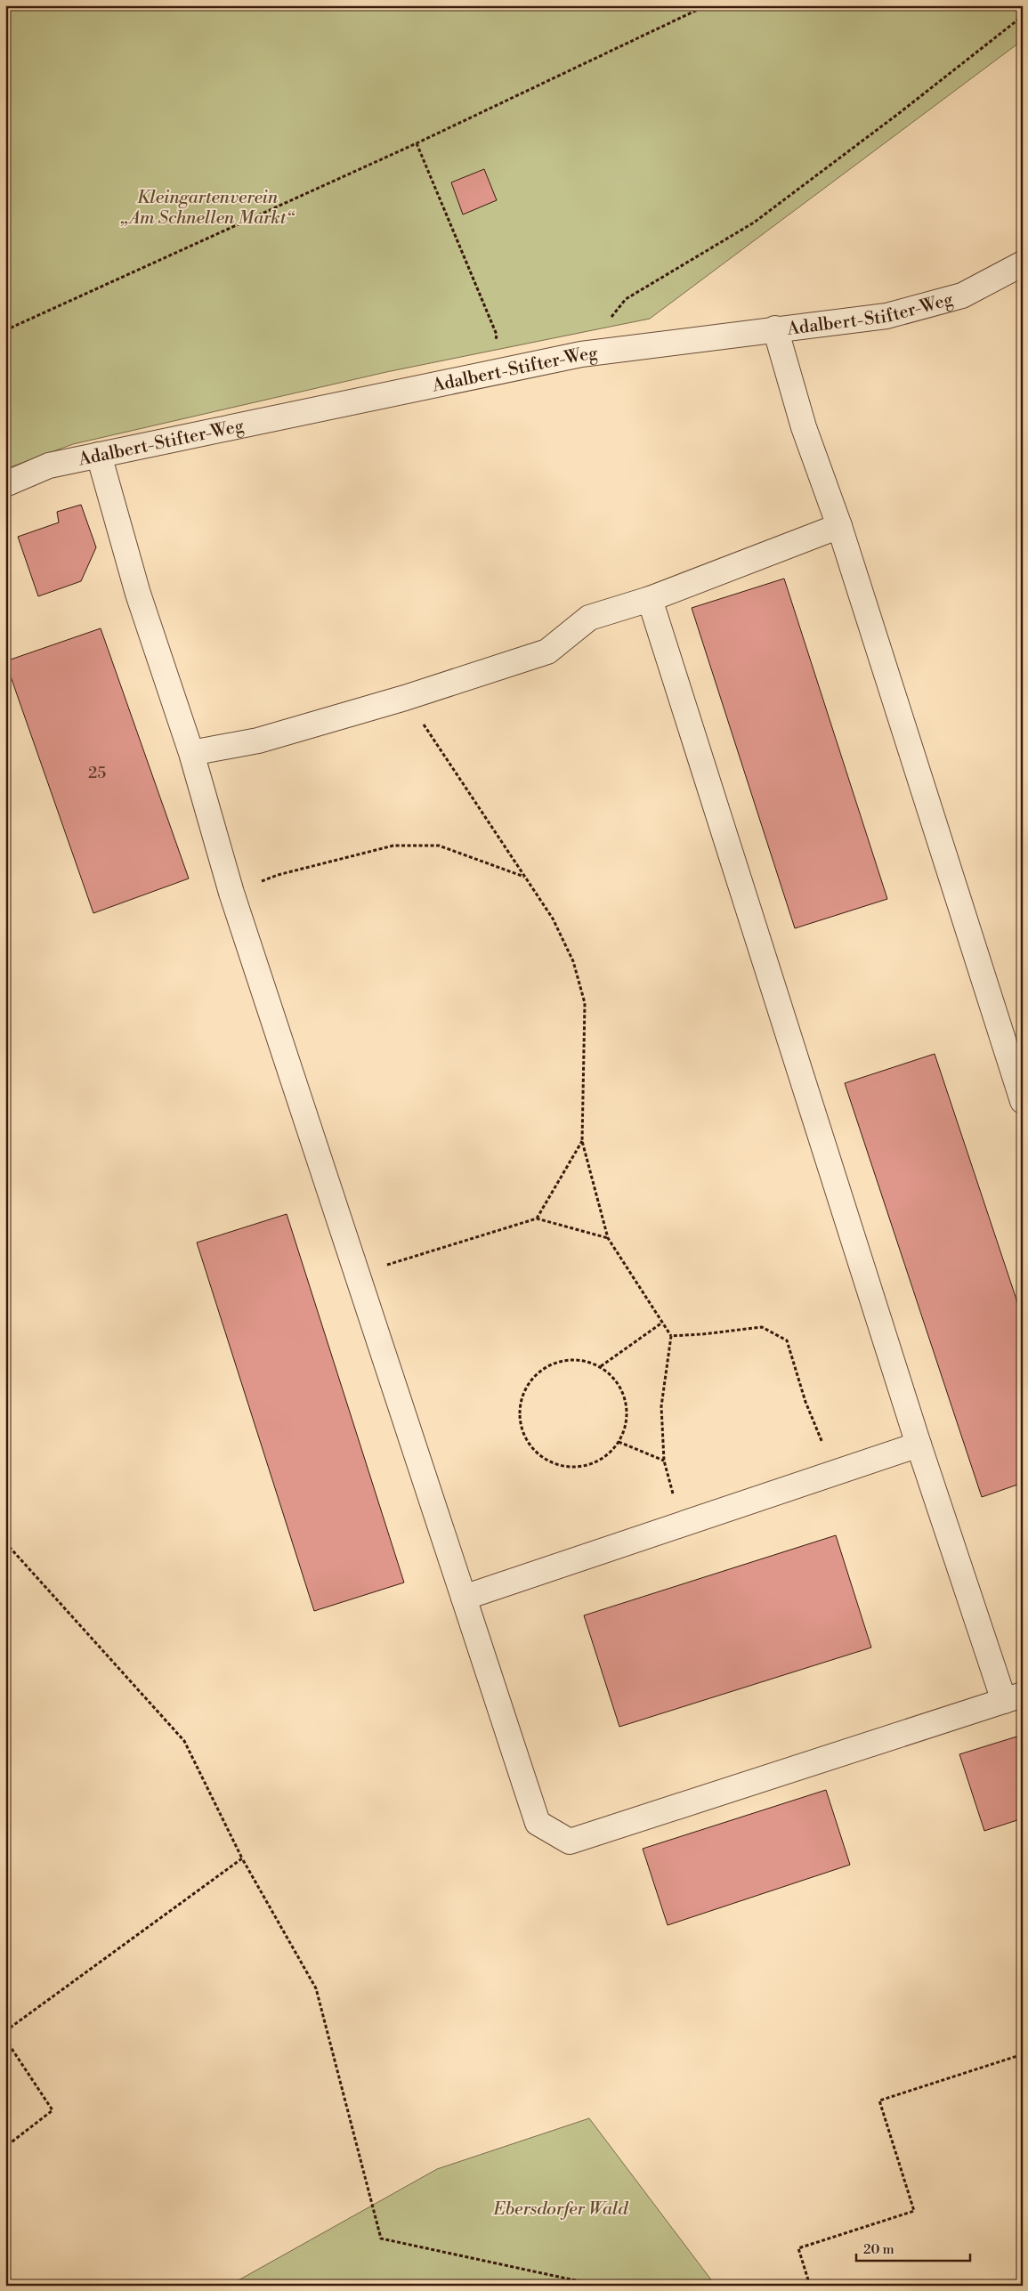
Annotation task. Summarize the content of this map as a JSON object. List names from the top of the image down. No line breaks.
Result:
{"streets":{"street":["Adalbert-Stifter-Weg"]},"parks":["Kleingartenverein „Am Schnellen Markt“","Ebersdorfer Wald"],"house_numbers":["25"],"scale_bar":"20 m"}
